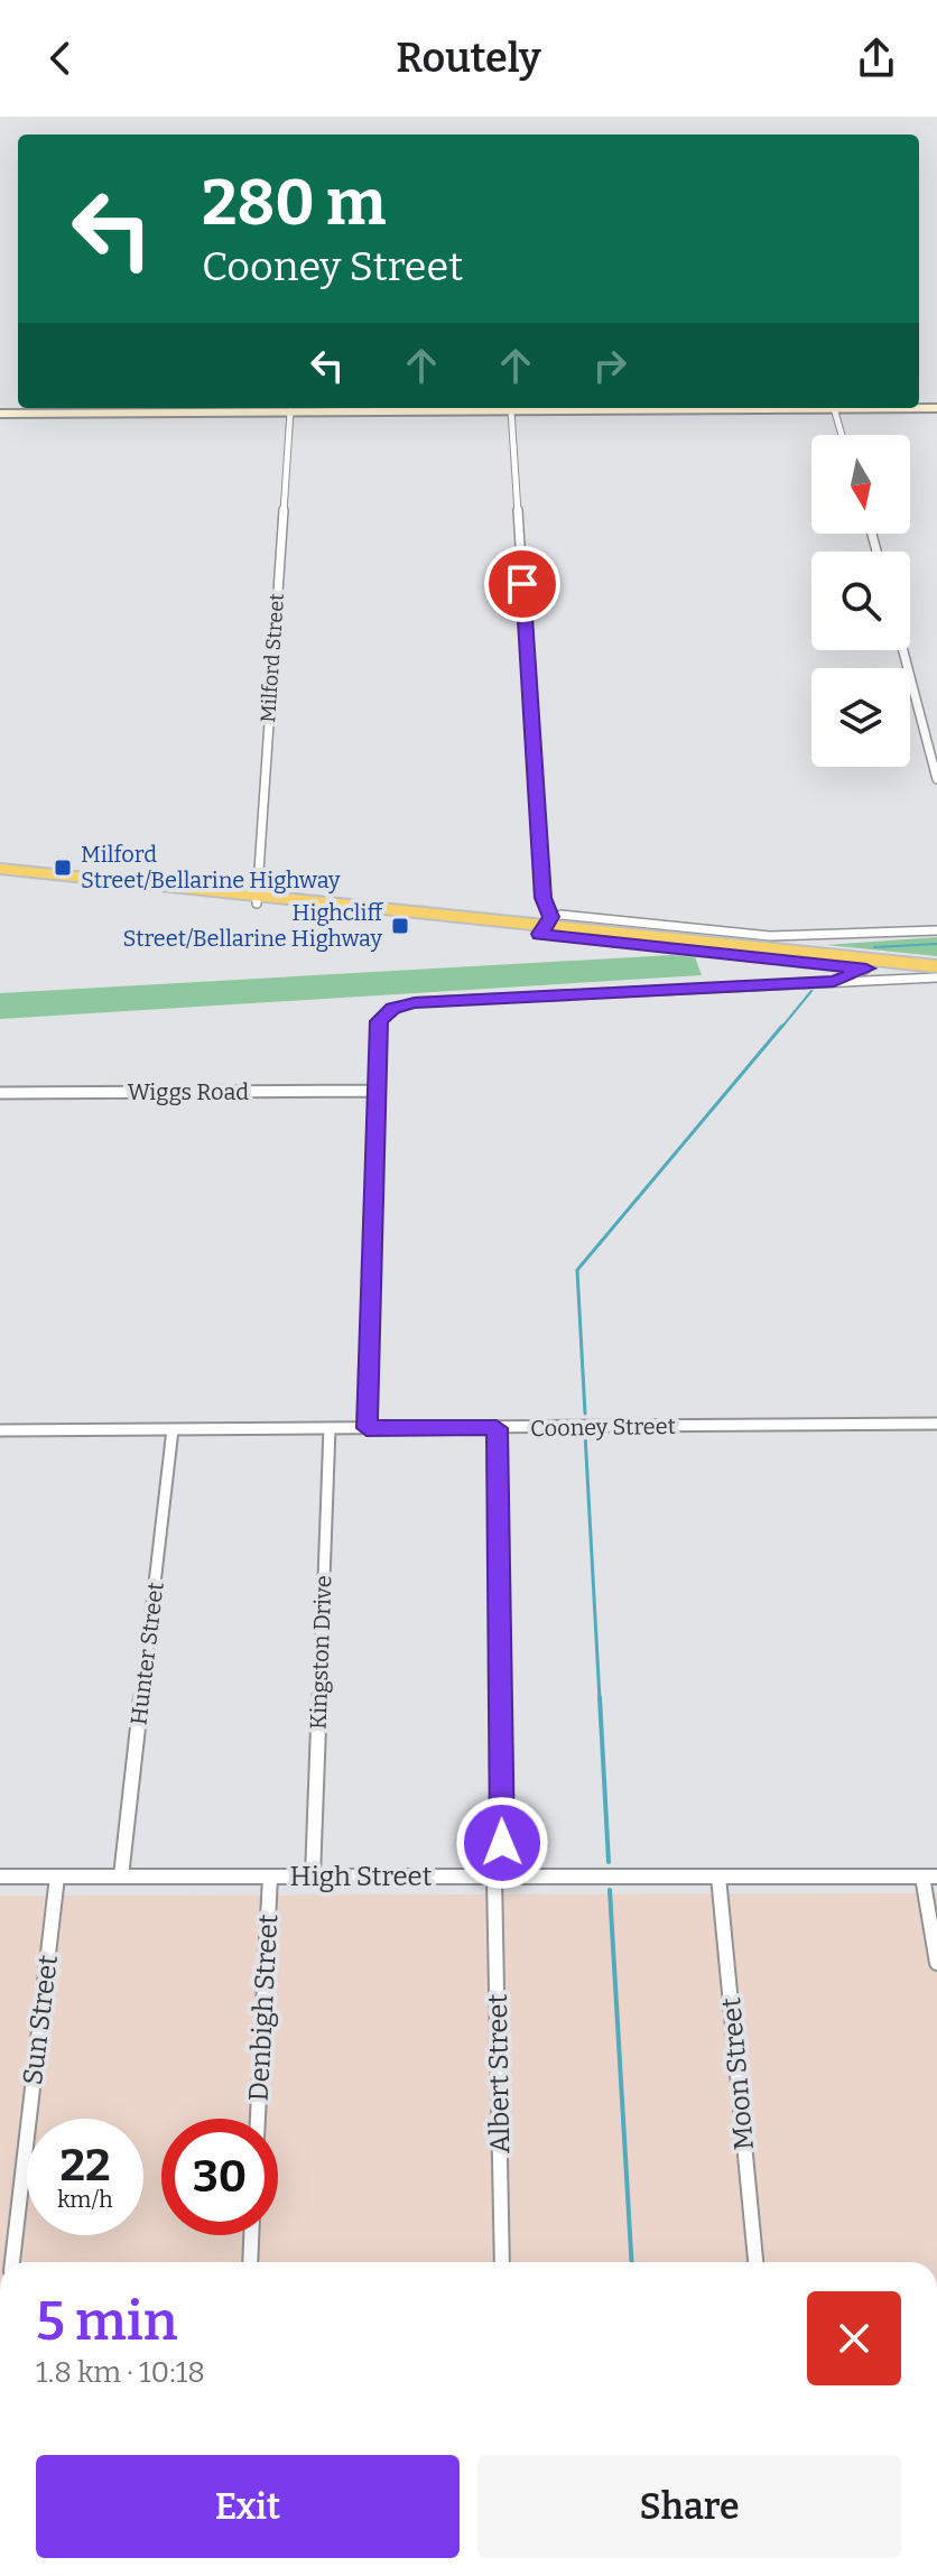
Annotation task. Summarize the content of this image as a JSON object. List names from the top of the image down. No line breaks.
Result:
{"streets":{"street":["Milford Street","Wiggs Road","Cooney Street","Kingston Drive","Hunter Street","High Street","Denbigh Street","Sun Street","Albert Street","Moon Street"]},"crossings":[["Cooney Street","Kingston Drive"],["Cooney Street","Hunter Street"],["Cooney Street","Albert Street"],["Kingston Drive","High Street"],["Hunter Street","High Street"],["High Street","Denbigh Street"],["High Street","Sun Street"],["High Street","Albert Street"],["High Street","Moon Street"]],"places":{"transit":["Milford Street/Bellarine Highway","Highcliff Street/Bellarine Highway"]},"north":"bottom","page":{"header":"Routely","turn":["280 m","Cooney Street"],"speed":"22 km/h","limit":"30","heading":["5 min","1.8 km · 10:18"],"buttons":["Exit","Share"]}}
